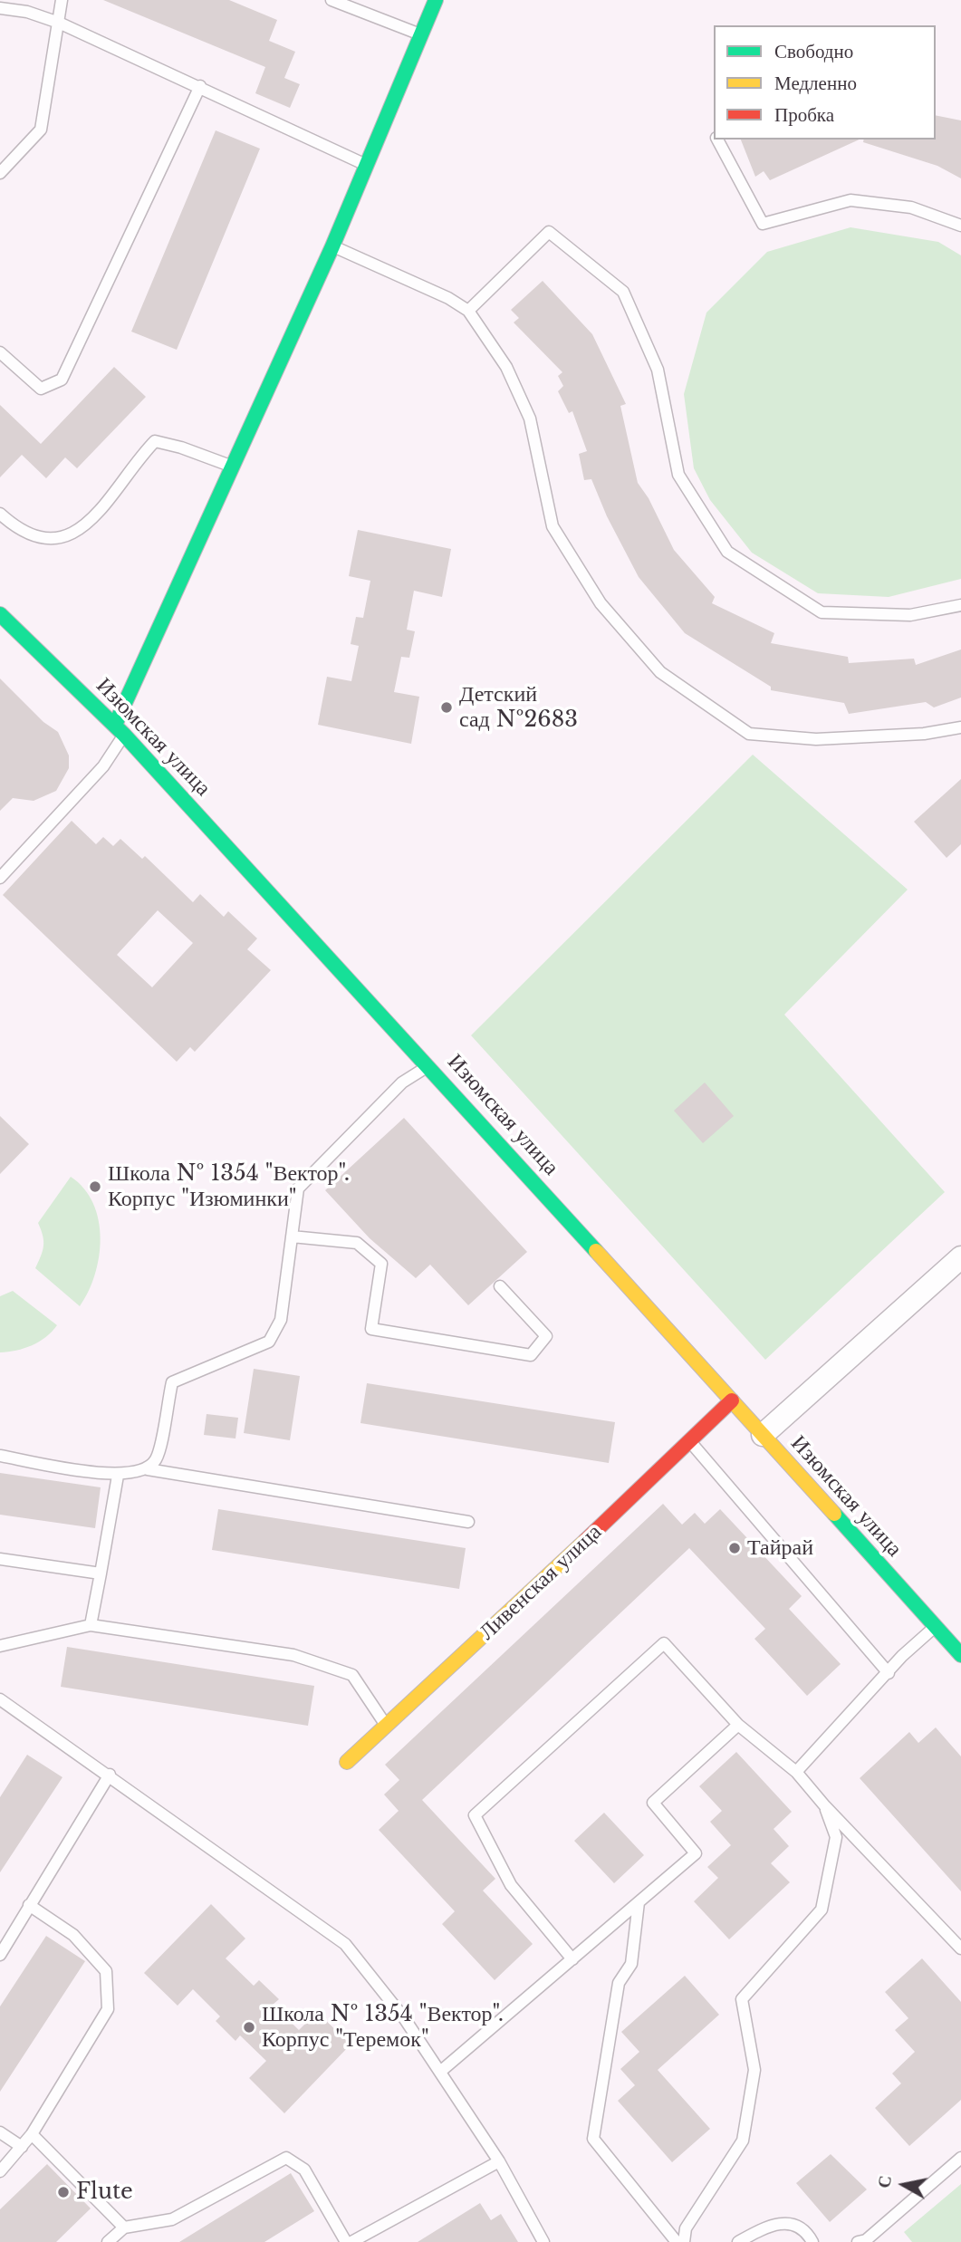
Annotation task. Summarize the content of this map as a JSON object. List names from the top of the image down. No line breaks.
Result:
{"streets":{"street":["Изюмская улица","Ливенская улица"]},"crossings":[["Изюмская улица","Ливенская улица"]],"places":["Детский сад №2683","Школа № 1354 \"Вектор\". Корпус \"Изюминки\"","Тайрай","Школа № 1354 \"Вектор\". Корпус \"Теремок\"","Flute"],"legend":["Свободно","Медленно","Пробка"],"north":"left"}
